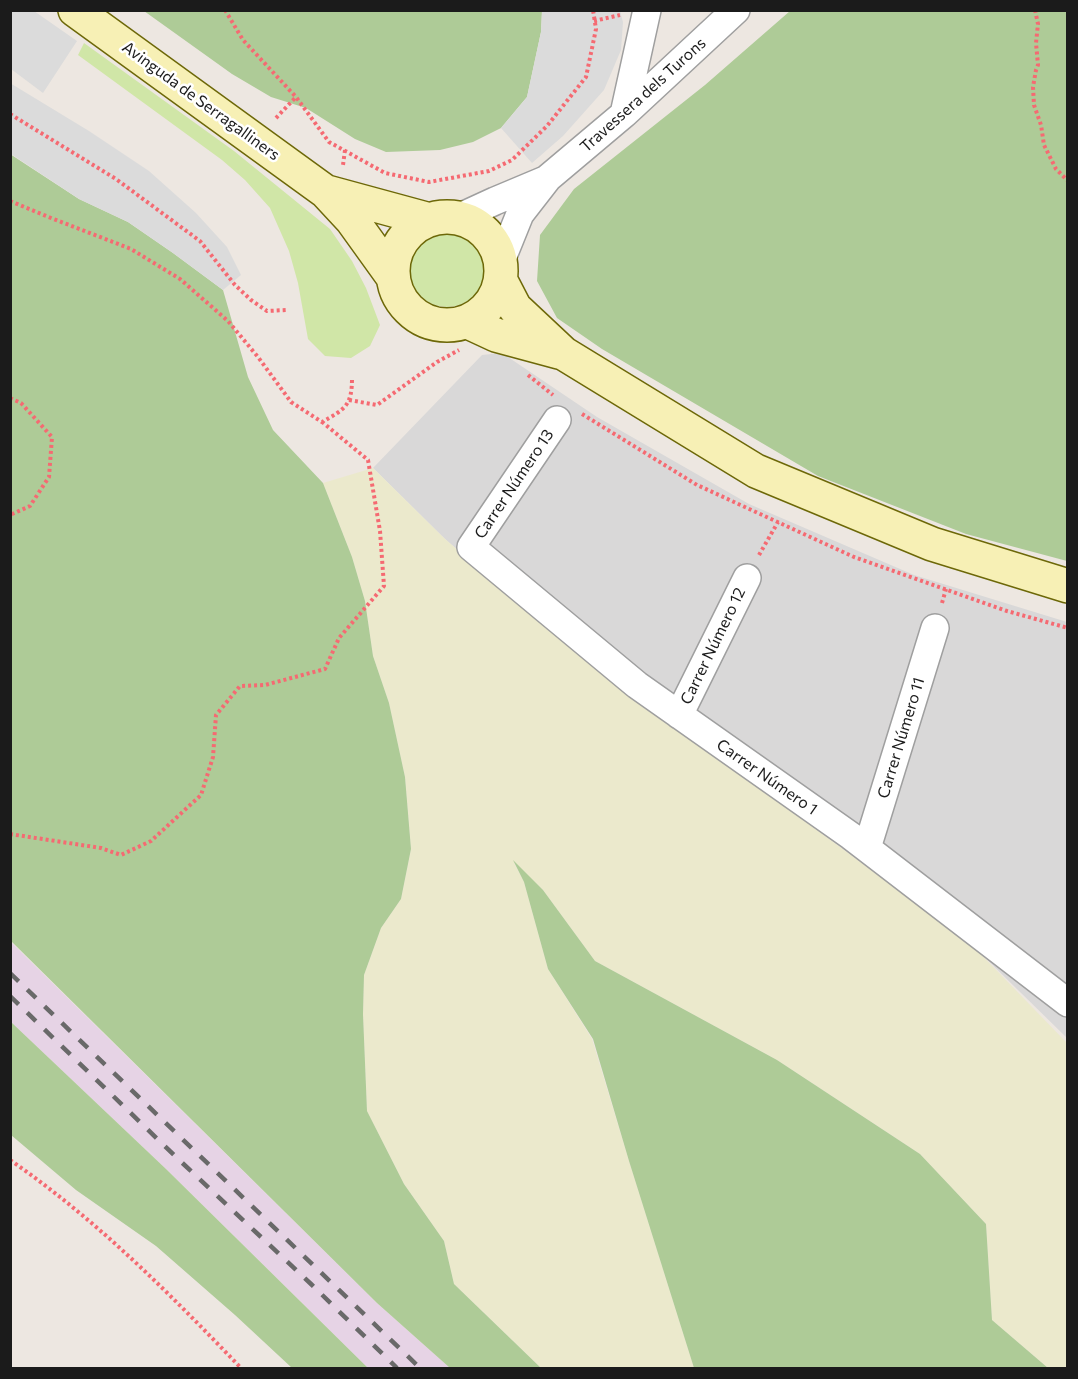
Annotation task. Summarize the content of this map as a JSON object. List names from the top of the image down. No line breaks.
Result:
{"streets":{"street":["Travessera dels Turons","Avinguda de Serragalliners","Carrer Número 13","Carrer Número 12","Carrer Número 11","Carrer Número 1"]},"crossings":[["Travessera dels Turons","Avinguda de Serragalliners"],["Carrer Número 13","Carrer Número 1"],["Carrer Número 12","Carrer Número 1"],["Carrer Número 11","Carrer Número 1"]]}
